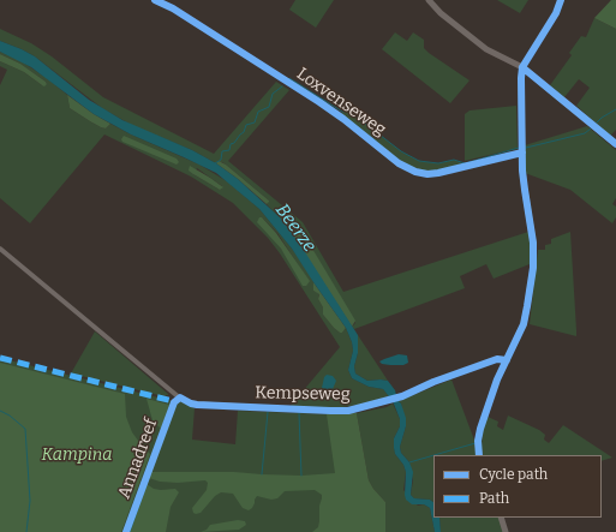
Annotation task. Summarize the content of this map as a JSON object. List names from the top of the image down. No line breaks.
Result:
{"streets":{"street":["Kempseweg"],"cycle path":["Loxvenseweg","Annadreef"]},"water":["Beerze"],"parks":["Kampina"],"legend":["Cycle path","Path"]}
